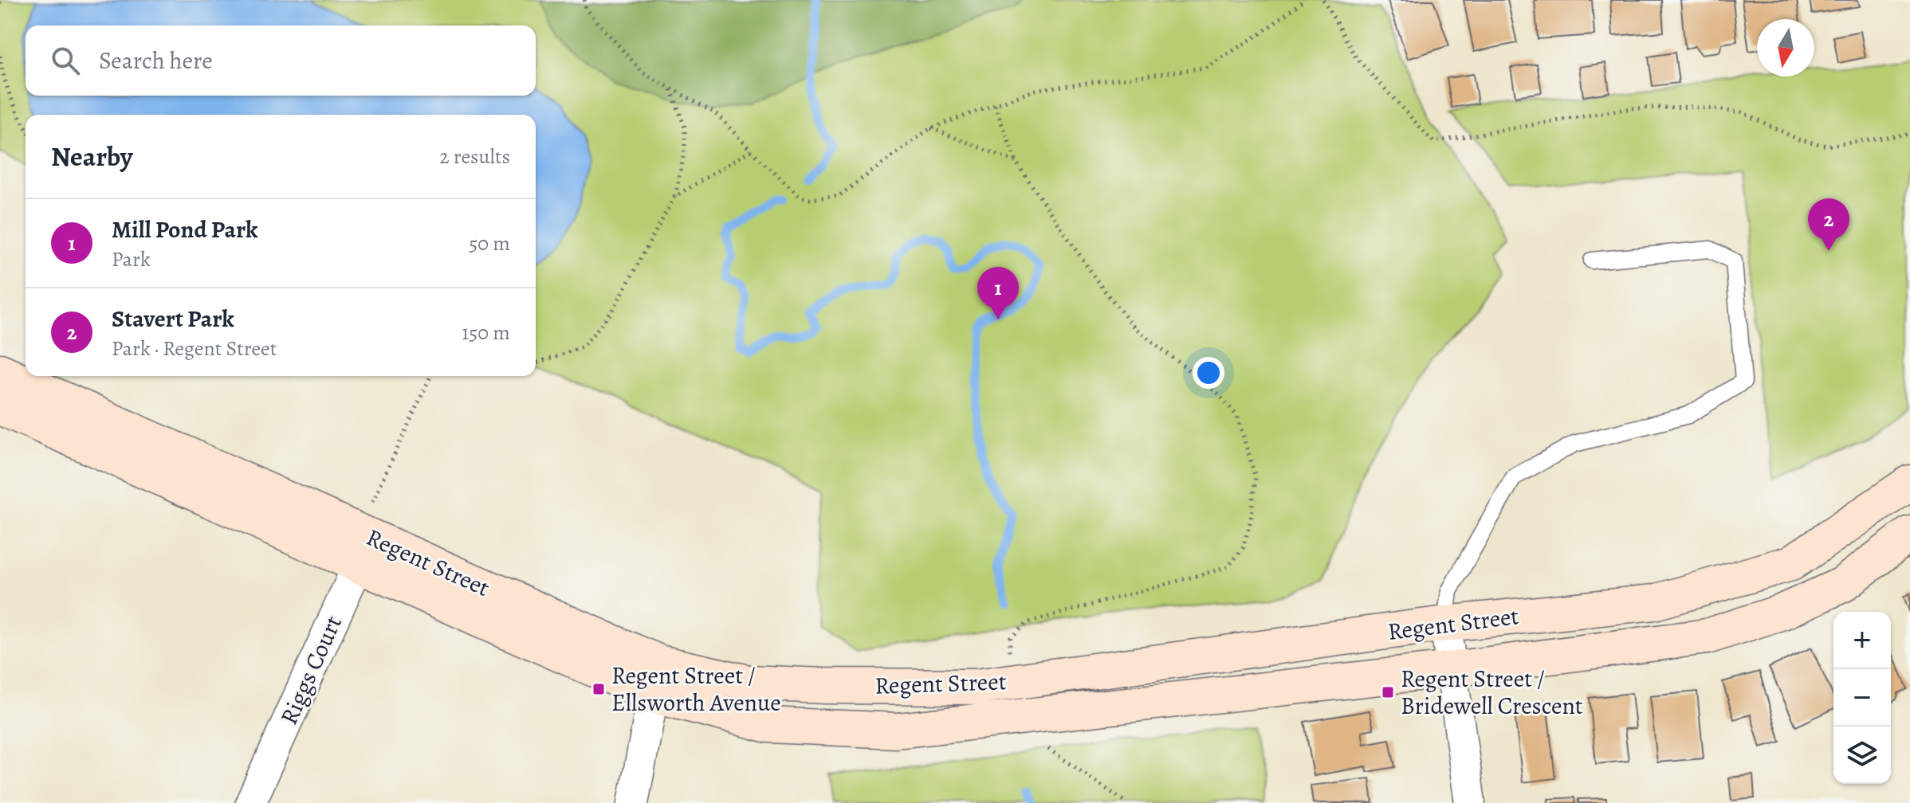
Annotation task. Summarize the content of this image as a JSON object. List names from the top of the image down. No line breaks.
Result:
{"streets":{"street":["Regent Street","Riggs Court"]},"crossings":[["Regent Street","Riggs Court"]],"places":{"transit":["Regent Street / Ellsworth Avenue","Regent Street / Bridewell Crescent"]},"north":"bottom","page":{"search":"Search here","heading":["Nearby","2 results"],"list":[{"mark":"1","name":"Mill Pond Park","note":"Park","value":"50 m"},{"mark":"2","name":"Stavert Park","note":"Park · Regent Street","value":"150 m"}],"pins":["2","1"],"map_buttons":["+","−"]}}
